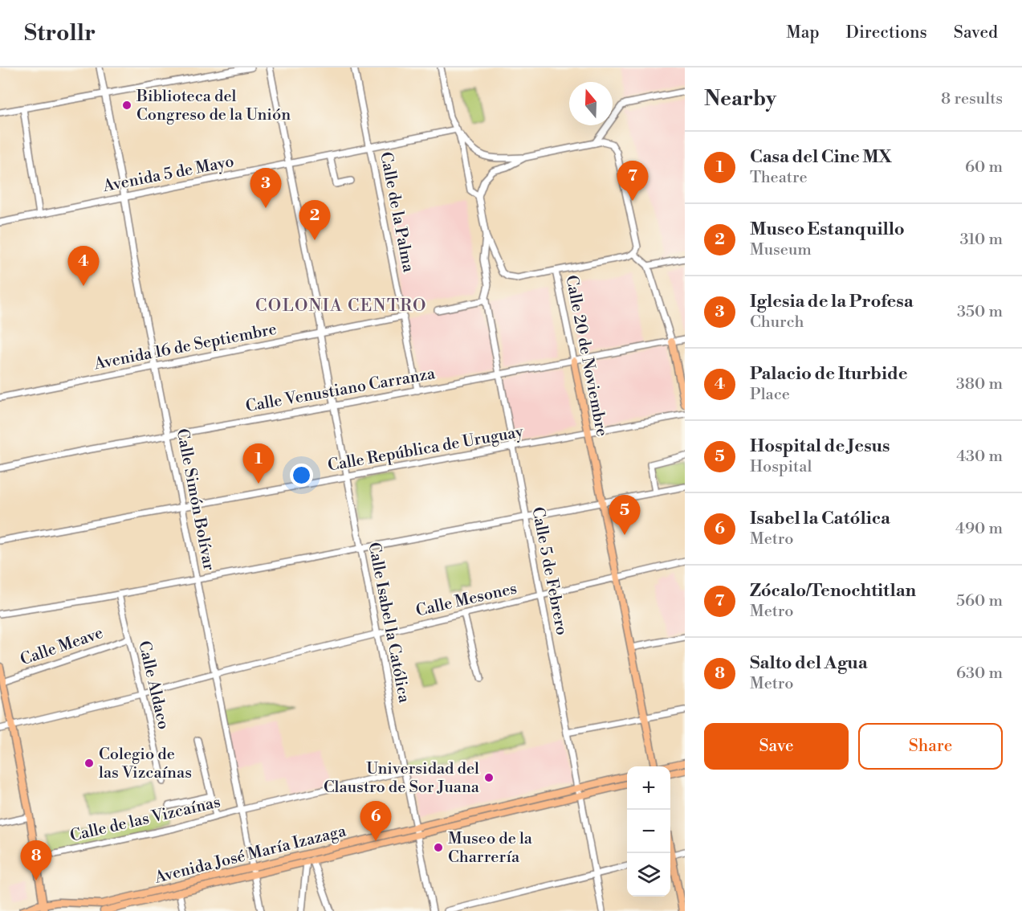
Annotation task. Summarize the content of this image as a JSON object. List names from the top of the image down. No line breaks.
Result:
{"streets":{"main road":["Calle 20 de Noviembre","Avenida José María Izazaga"],"street":["Avenida 5 de Mayo","Calle de la Palma","Avenida 16 de Septiembre","Calle Venustiano Carranza","Calle República de Uruguay","Calle Simón Bolívar","Calle 5 de Febrero","Calle Mesones","Calle Isabel la Católica","Calle Meave","Calle Aldaco","Calle de las Vizcaínas"]},"crossings":[["Avenida 5 de Mayo","Calle de la Palma"],["Avenida 5 de Mayo","Calle Simón Bolívar"],["Avenida 5 de Mayo","Calle Isabel la Católica"],["Calle de la Palma","Avenida 16 de Septiembre"],["Calle de la Palma","Calle Venustiano Carranza"],["Avenida 16 de Septiembre","Calle Simón Bolívar"],["Avenida 16 de Septiembre","Calle Isabel la Católica"],["Calle 20 de Noviembre","Calle Venustiano Carranza"],["Calle 20 de Noviembre","Calle República de Uruguay"],["Calle 20 de Noviembre","Calle 5 de Febrero"],["Calle 20 de Noviembre","Calle Mesones"],["Calle Venustiano Carranza","Calle Simón Bolívar"],["Calle Venustiano Carranza","Calle 5 de Febrero"],["Calle Venustiano Carranza","Calle Isabel la Católica"],["Calle República de Uruguay","Calle Simón Bolívar"],["Calle República de Uruguay","Calle 5 de Febrero"],["Calle República de Uruguay","Calle Isabel la Católica"],["Calle Simón Bolívar","Calle Mesones"],["Calle Simón Bolívar","Calle de las Vizcaínas"],["Calle Simón Bolívar","Avenida José María Izazaga"],["Calle 5 de Febrero","Calle Mesones"],["Calle 5 de Febrero","Avenida José María Izazaga"],["Calle Mesones","Calle Isabel la Católica"],["Calle Mesones","Calle Aldaco"],["Calle Isabel la Católica","Calle de las Vizcaínas"],["Calle Isabel la Católica","Avenida José María Izazaga"],["Calle Meave","Calle Aldaco"]],"districts":["COLONIA CENTRO"],"places":["Biblioteca del Congreso de la Unión","Colegio de las Vizcaínas","Universidad del Claustro de Sor Juana","Museo de la Charrería"],"north":"top","page":{"header":"Strollr","nav":["Map","Directions","Saved"],"heading":["Nearby","8 results"],"list":[{"mark":"1","name":"Casa del Cine MX","note":"Theatre","value":"60 m"},{"mark":"2","name":"Museo Estanquillo","note":"Museum","value":"310 m"},{"mark":"3","name":"Iglesia de la Profesa","note":"Church","value":"350 m"},{"mark":"4","name":"Palacio de Iturbide","note":"Place","value":"380 m"},{"mark":"5","name":"Hospital de Jesus","note":"Hospital","value":"430 m"},{"mark":"6","name":"Isabel la Católica","note":"Metro","value":"490 m"},{"mark":"7","name":"Zócalo/Tenochtitlan","note":"Metro","value":"560 m"},{"mark":"8","name":"Salto del Agua","note":"Metro","value":"630 m"}],"pins":["7","3","2","4","1","5","6","8"],"buttons":["Save","Share"],"map_buttons":["+","−"]}}
